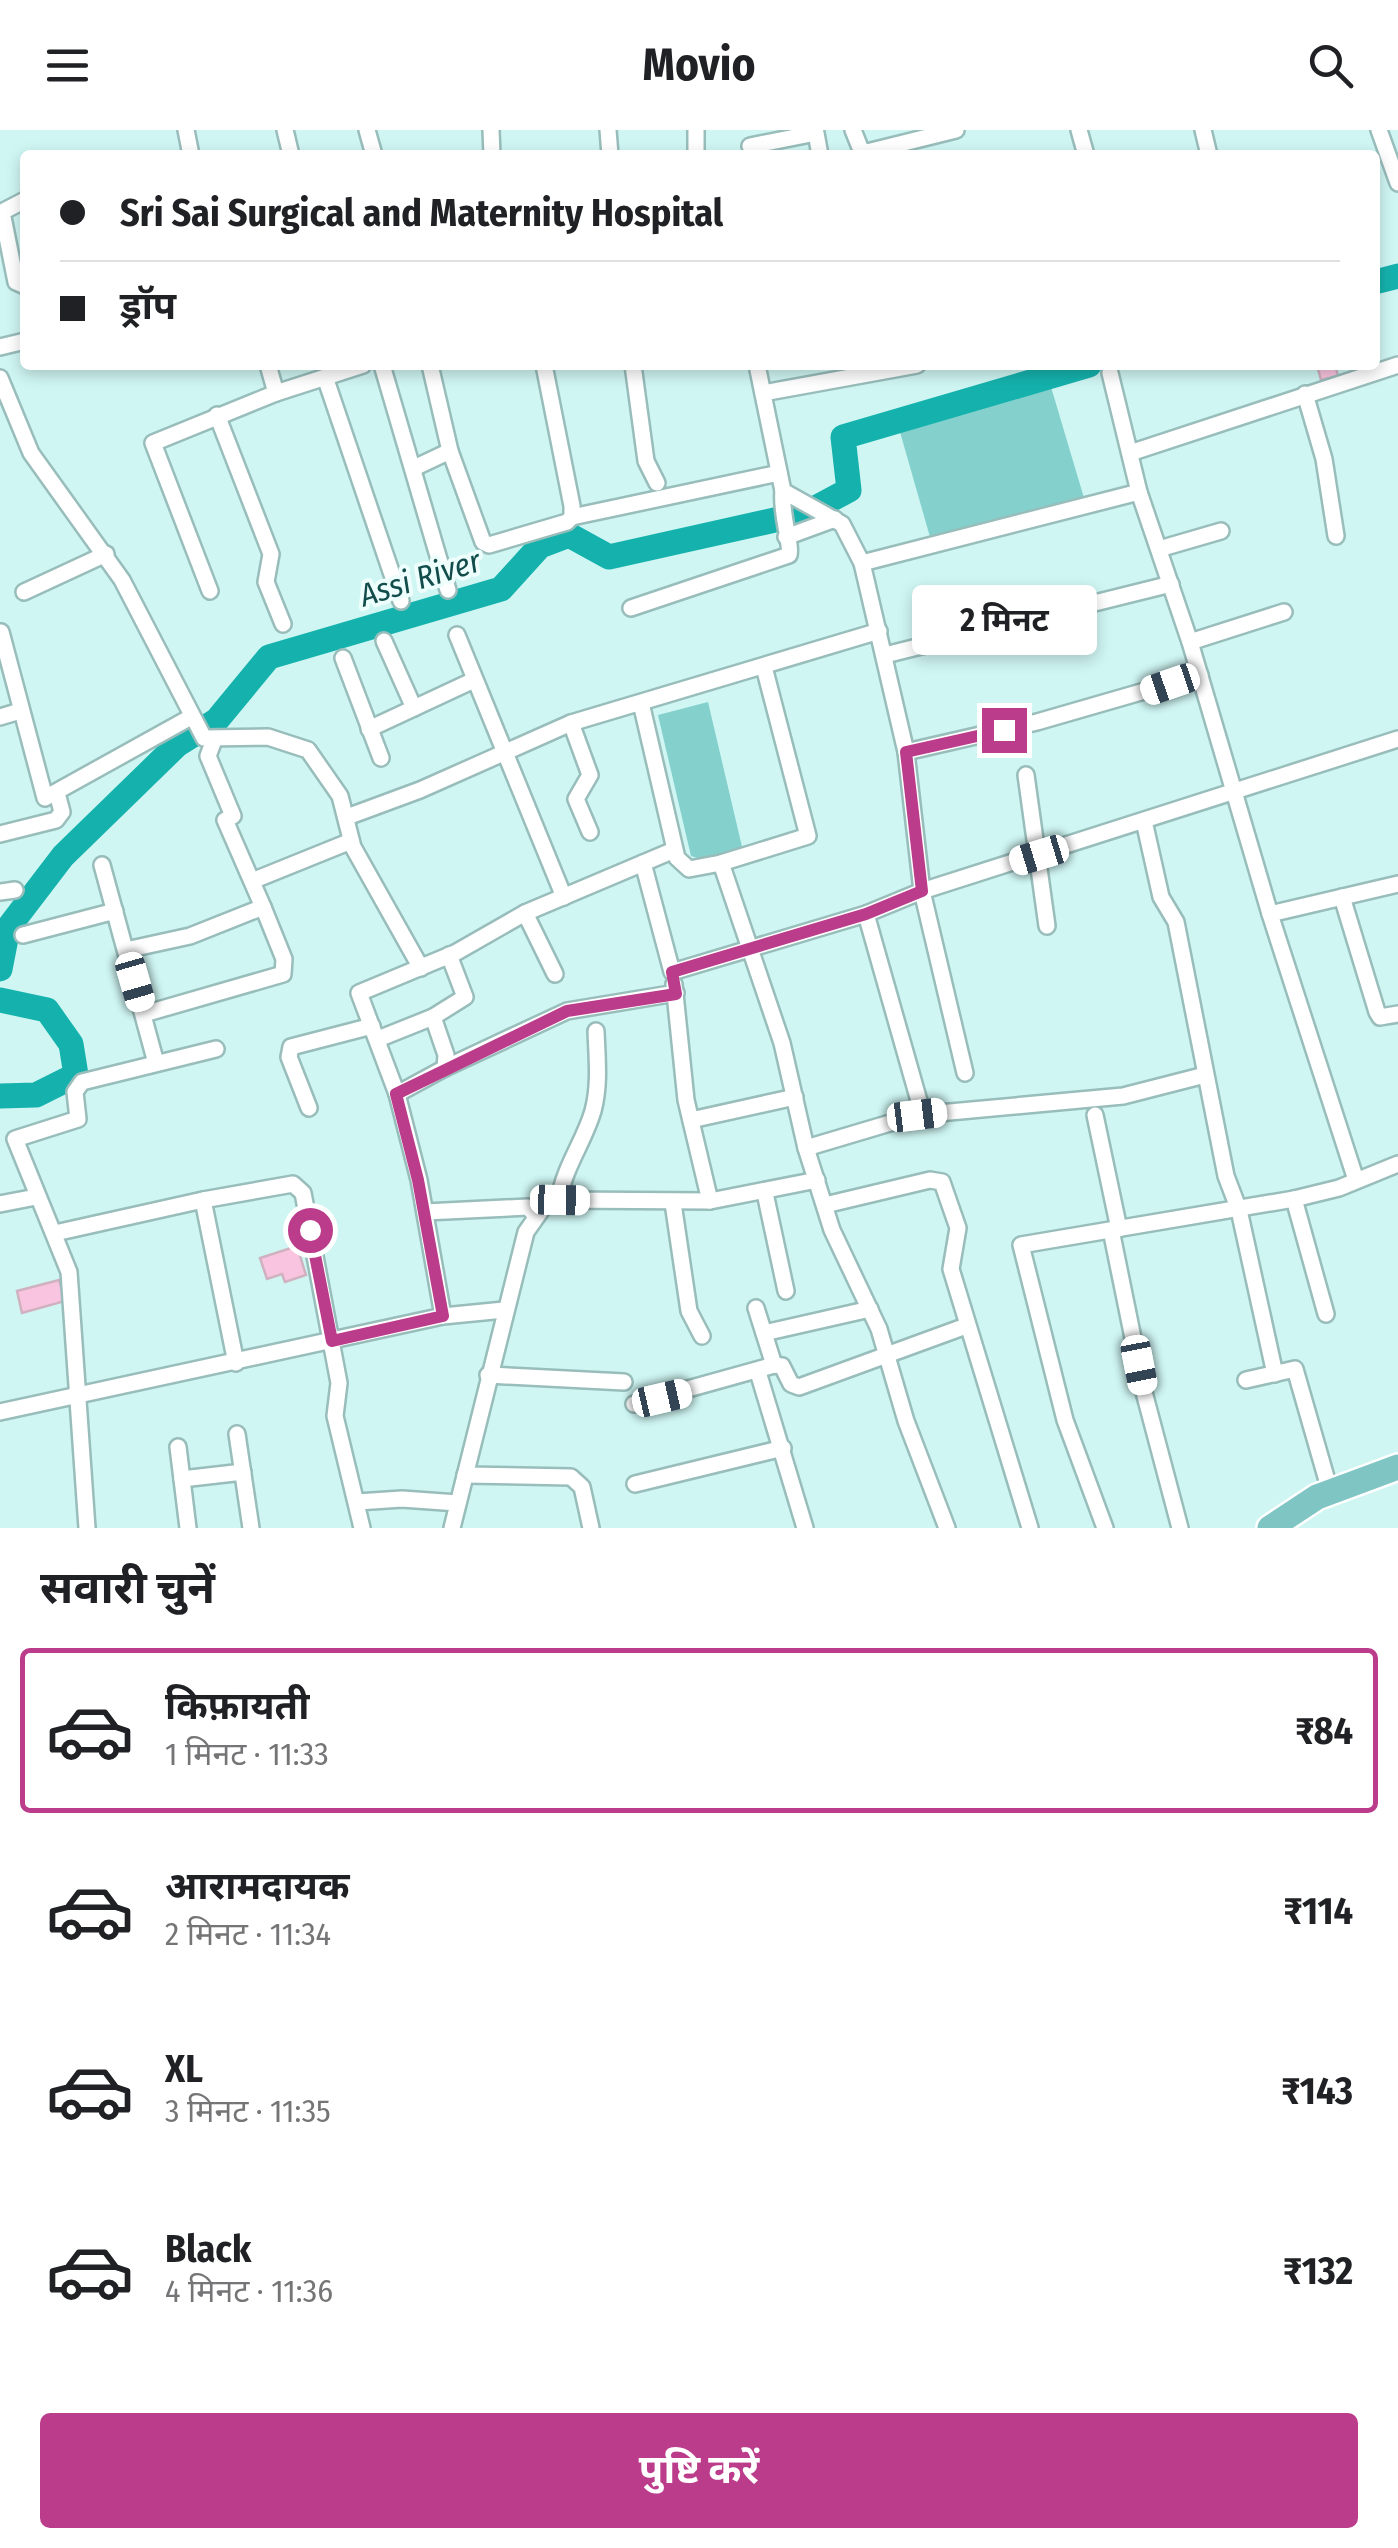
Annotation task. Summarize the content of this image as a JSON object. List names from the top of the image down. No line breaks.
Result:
{"water":["Assi River"],"page":{"header":"Movio","banner":["Sri Sai Surgical and Maternity Hospital","ड्रॉप"],"bubble":"2 मिनट","heading":"सवारी चुनें","list":[{"name":"किफ़ायती","note":"1 मिनट · 11:33","value":"₹84"},{"name":"आरामदायक","note":"2 मिनट · 11:34","value":"₹114"},{"name":"XL","note":"3 मिनट · 11:35","value":"₹143"},{"name":"Black","note":"4 मिनट · 11:36","value":"₹132"}],"buttons":"पुष्टि करें"}}
